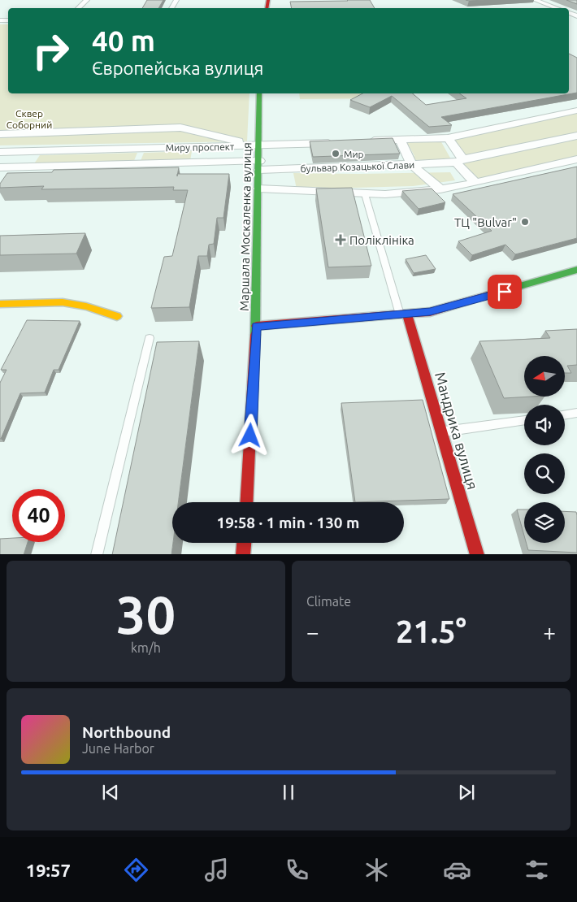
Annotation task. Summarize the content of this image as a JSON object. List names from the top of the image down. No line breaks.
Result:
{"streets":{"street":["Миру проспект","бульвар Козацької Слави","Маршала Москаленка вулиця","Мандрика вулиця"]},"crossings":[["Миру проспект","бульвар Козацької Слави"],["Миру проспект","Маршала Москаленка вулиця"],["бульвар Козацької Слави","Маршала Москаленка вулиця"]],"parks":["Сквер Соборний"],"places":{"other":["Мир","ТЦ \"Bulvar\""],"health":["Поліклініка"]},"north":"left","page":{"turn":["40 m","Європейська вулиця"],"limit":"40","trip":"19:58 · 1 min · 130 m","tile":[["30","km/h"],"Climate"],"heat":["−","21.5°","+"],"song":["Northbound","June Harbor"],"tabs":"19:57"}}
